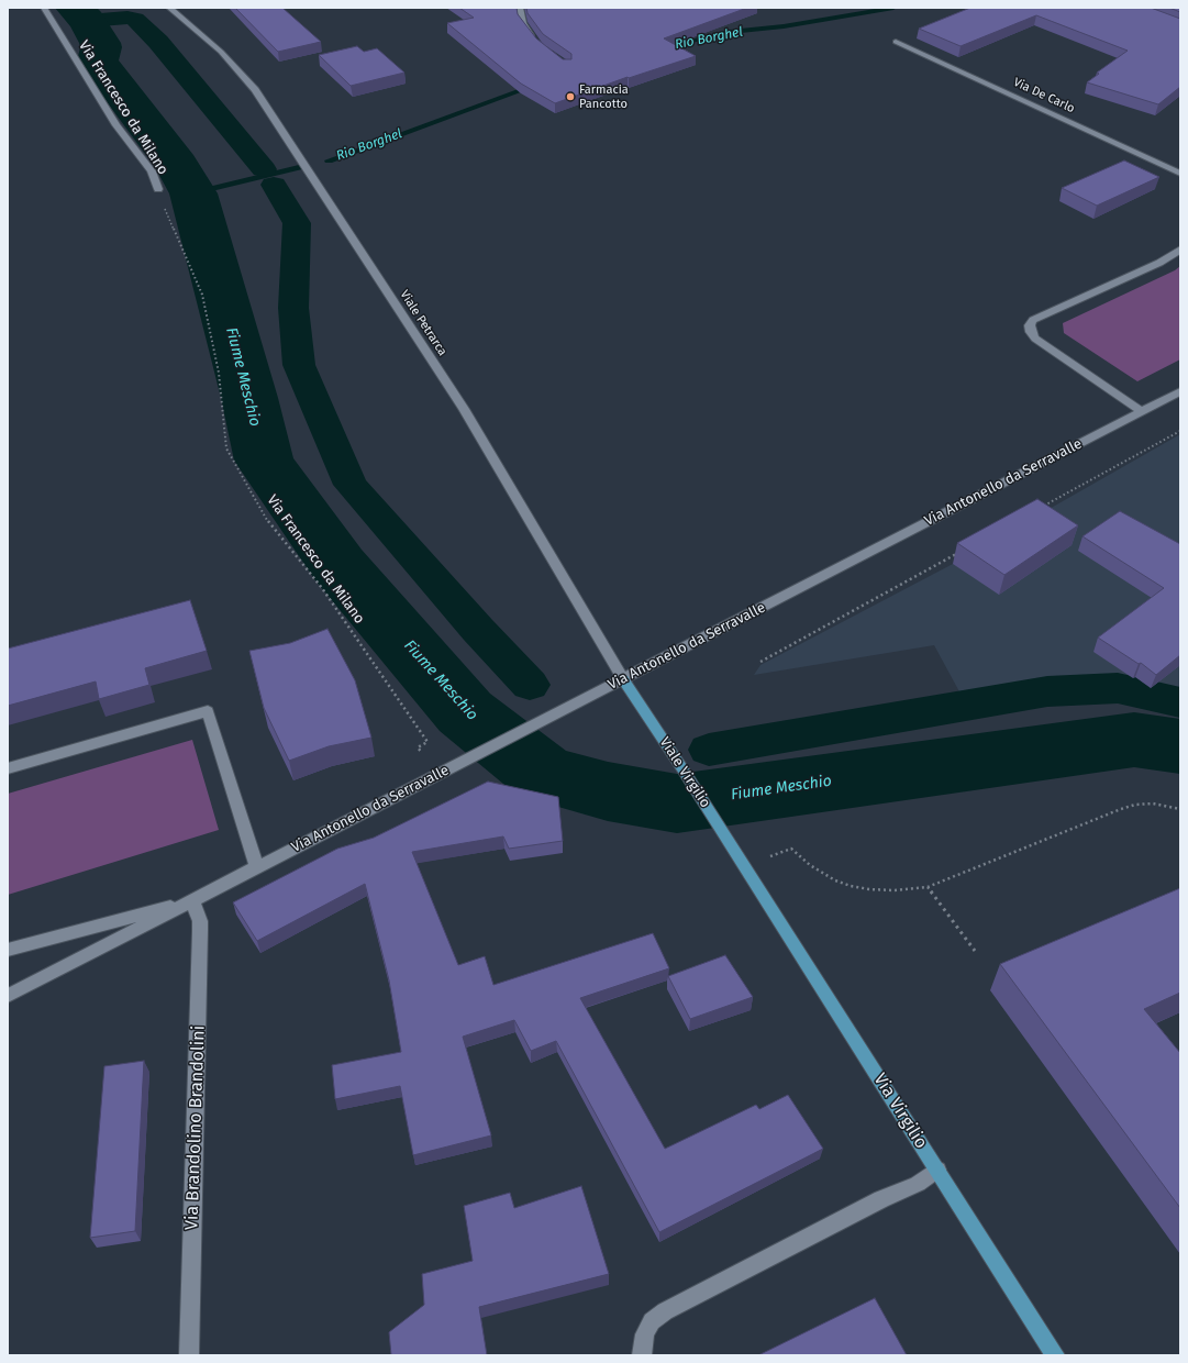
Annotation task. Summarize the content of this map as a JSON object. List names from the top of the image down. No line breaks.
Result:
{"streets":{"main road":["Viale Virgilio","Via Virgilio"],"street":["Via De Carlo","Via Francesco da Milano","Viale Petrarca","Via Antonello da Serravalle","Via Brandolino Brandolini"]},"crossings":[["Via Francesco da Milano","Via Antonello da Serravalle"],["Viale Petrarca","Via Antonello da Serravalle"],["Viale Petrarca","Viale Virgilio"],["Via Antonello da Serravalle","Viale Virgilio"],["Via Antonello da Serravalle","Via Brandolino Brandolini"],["Viale Virgilio","Via Virgilio"]],"water":["Rio Borghel","Fiume Meschio"],"places":["Farmacia Pancotto"]}
